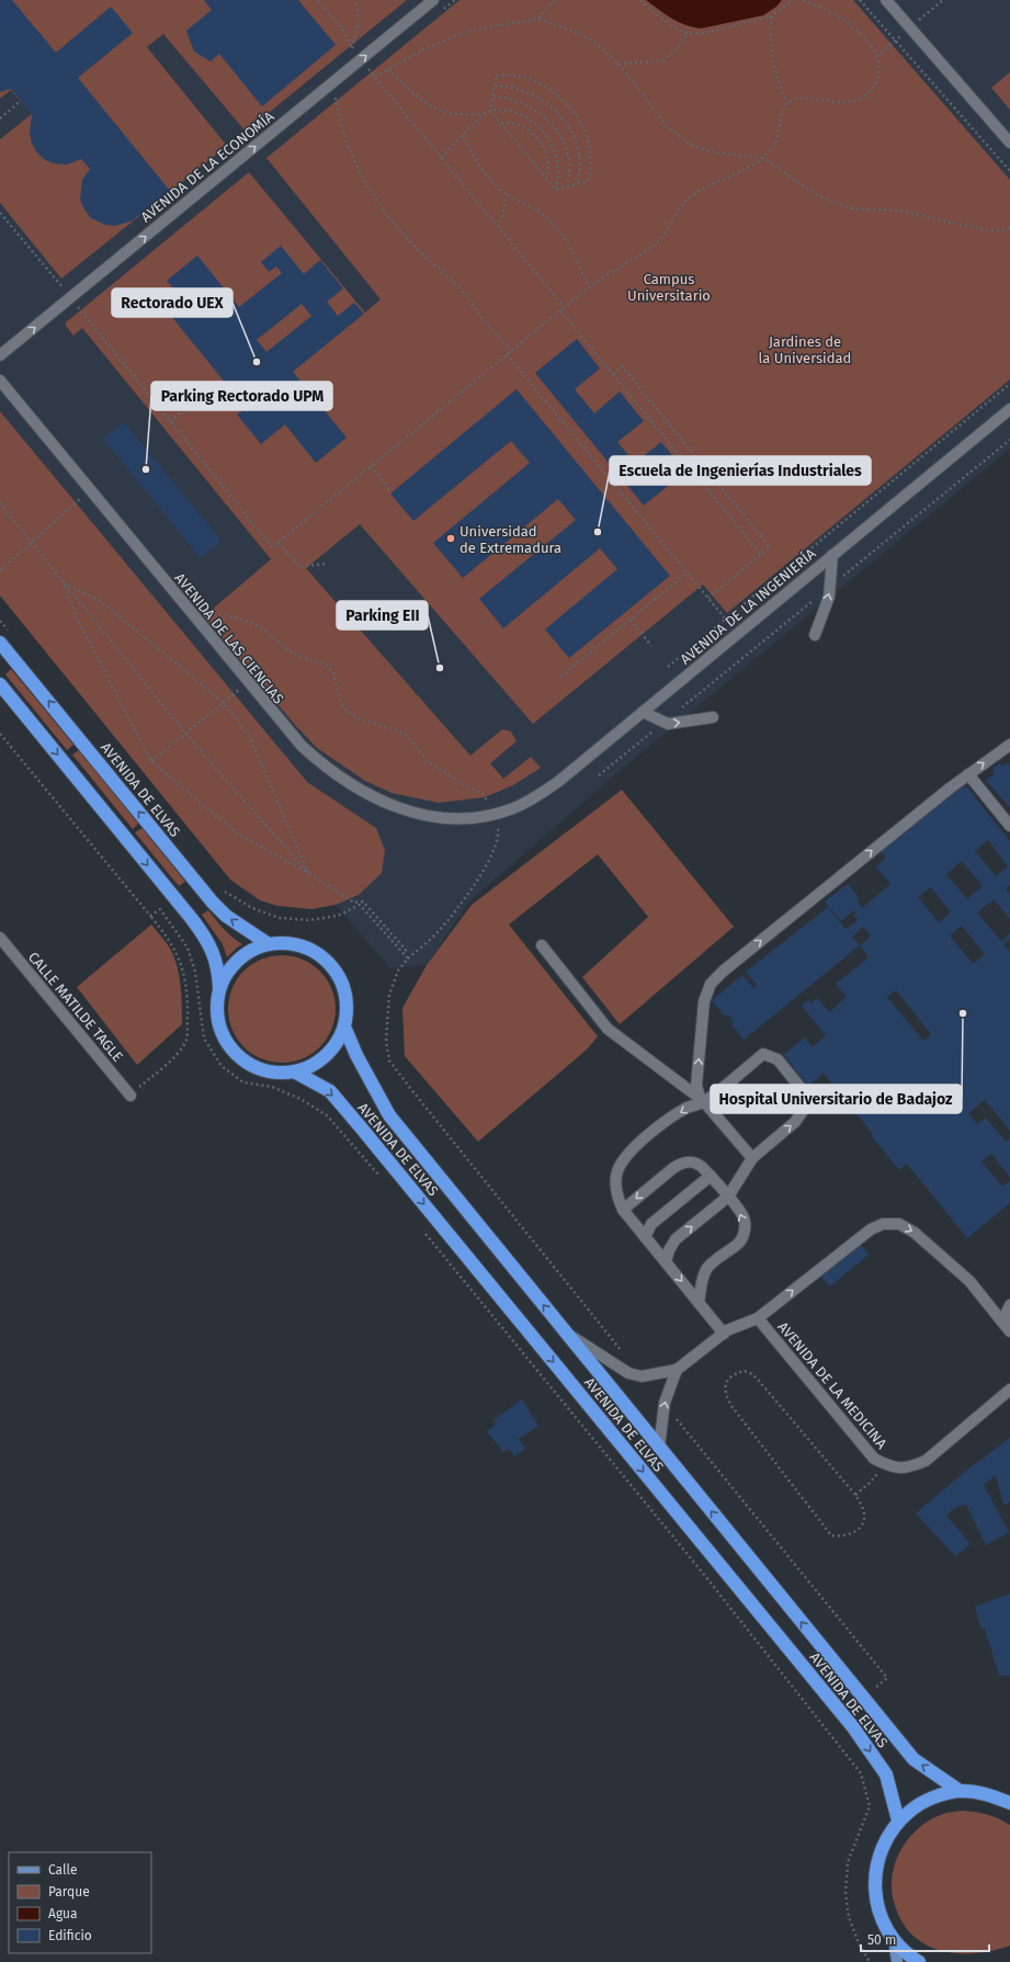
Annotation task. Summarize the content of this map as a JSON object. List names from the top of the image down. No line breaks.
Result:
{"streets":{"highway":["AVENIDA DE ELVAS"],"street":["AVENIDA DE LA ECONOMÍA","AVENIDA DE LA INGENIERÍA","AVENIDA DE LAS CIENCIAS","CALLE MATILDE TAGLE","AVENIDA DE LA MEDICINA"]},"crossings":[["AVENIDA DE LA INGENIERÍA","AVENIDA DE LAS CIENCIAS"],["AVENIDA DE ELVAS","AVENIDA DE LA MEDICINA"]],"one_way":["AVENIDA DE LA ECONOMÍA"],"parks":["Campus Universitario","Jardines de la Universidad"],"places":["Rectorado UEX","Parking Rectorado UPM","Escuela de Ingenierías Industriales","Universidad de Extremadura","Parking EII","Hospital Universitario de Badajoz"],"legend":["Calle","Parque","Agua","Edificio"],"scale_bar":"50 m"}
